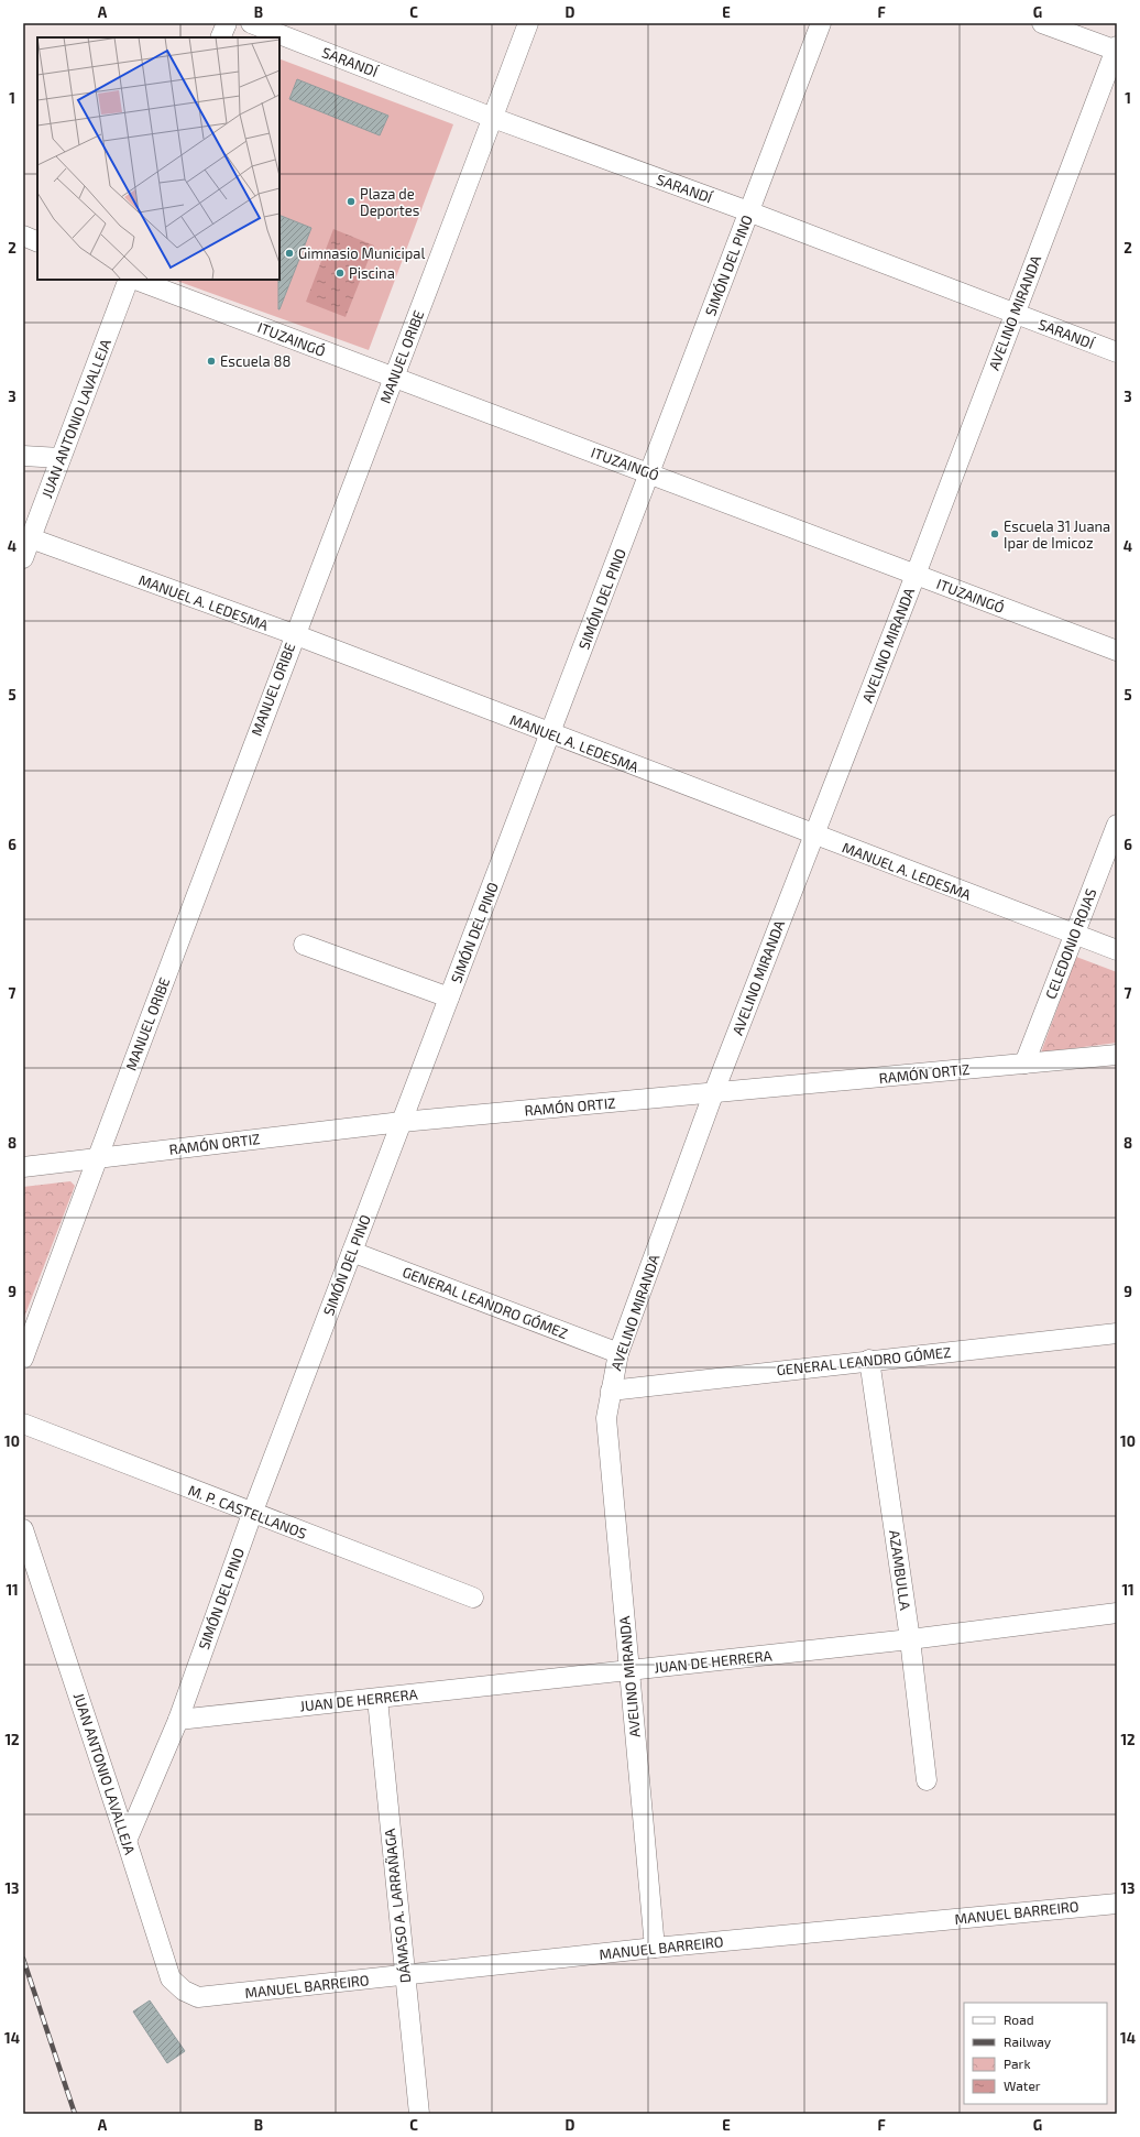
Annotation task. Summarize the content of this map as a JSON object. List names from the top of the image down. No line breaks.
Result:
{"streets":{"street":["SARANDÍ","SIMÓN DEL PINO","AVELINO MIRANDA","ITUZAINGÓ","MANUEL ORIBE","JUAN ANTONIO LAVALLEJA","MANUEL A. LEDESMA","CELEDONIO ROJAS","RAMÓN ORTIZ","GENERAL LEANDRO GÓMEZ","M. P. CASTELLANOS","AZAMBULLA","JUAN DE HERRERA","DÁMASO A. LARRAÑAGA","MANUEL BARREIRO"]},"crossings":[["SARANDÍ","SIMÓN DEL PINO"],["SARANDÍ","AVELINO MIRANDA"],["SARANDÍ","MANUEL ORIBE"],["SIMÓN DEL PINO","ITUZAINGÓ"],["SIMÓN DEL PINO","JUAN ANTONIO LAVALLEJA"],["SIMÓN DEL PINO","MANUEL A. LEDESMA"],["SIMÓN DEL PINO","RAMÓN ORTIZ"],["SIMÓN DEL PINO","GENERAL LEANDRO GÓMEZ"],["SIMÓN DEL PINO","M. P. CASTELLANOS"],["SIMÓN DEL PINO","JUAN DE HERRERA"],["AVELINO MIRANDA","ITUZAINGÓ"],["AVELINO MIRANDA","MANUEL A. LEDESMA"],["AVELINO MIRANDA","RAMÓN ORTIZ"],["AVELINO MIRANDA","GENERAL LEANDRO GÓMEZ"],["AVELINO MIRANDA","JUAN DE HERRERA"],["AVELINO MIRANDA","MANUEL BARREIRO"],["ITUZAINGÓ","MANUEL ORIBE"],["MANUEL ORIBE","MANUEL A. LEDESMA"],["MANUEL ORIBE","RAMÓN ORTIZ"],["JUAN ANTONIO LAVALLEJA","MANUEL A. LEDESMA"],["JUAN ANTONIO LAVALLEJA","MANUEL BARREIRO"],["MANUEL A. LEDESMA","CELEDONIO ROJAS"],["CELEDONIO ROJAS","RAMÓN ORTIZ"],["GENERAL LEANDRO GÓMEZ","AZAMBULLA"],["AZAMBULLA","JUAN DE HERRERA"],["JUAN DE HERRERA","DÁMASO A. LARRAÑAGA"],["DÁMASO A. LARRAÑAGA","MANUEL BARREIRO"]],"places":["Plaza de Deportes","Gimnasio Municipal","Piscina","Escuela 88","Escuela 31 Juana Ipar de Imicoz"],"legend":["Road","Railway","Park","Water"],"grid":{"columns":["A","B","C","D","E","F","G"],"rows":["1","2","3","4","5","6","7","8","9","10","11","12","13","14"]}}
